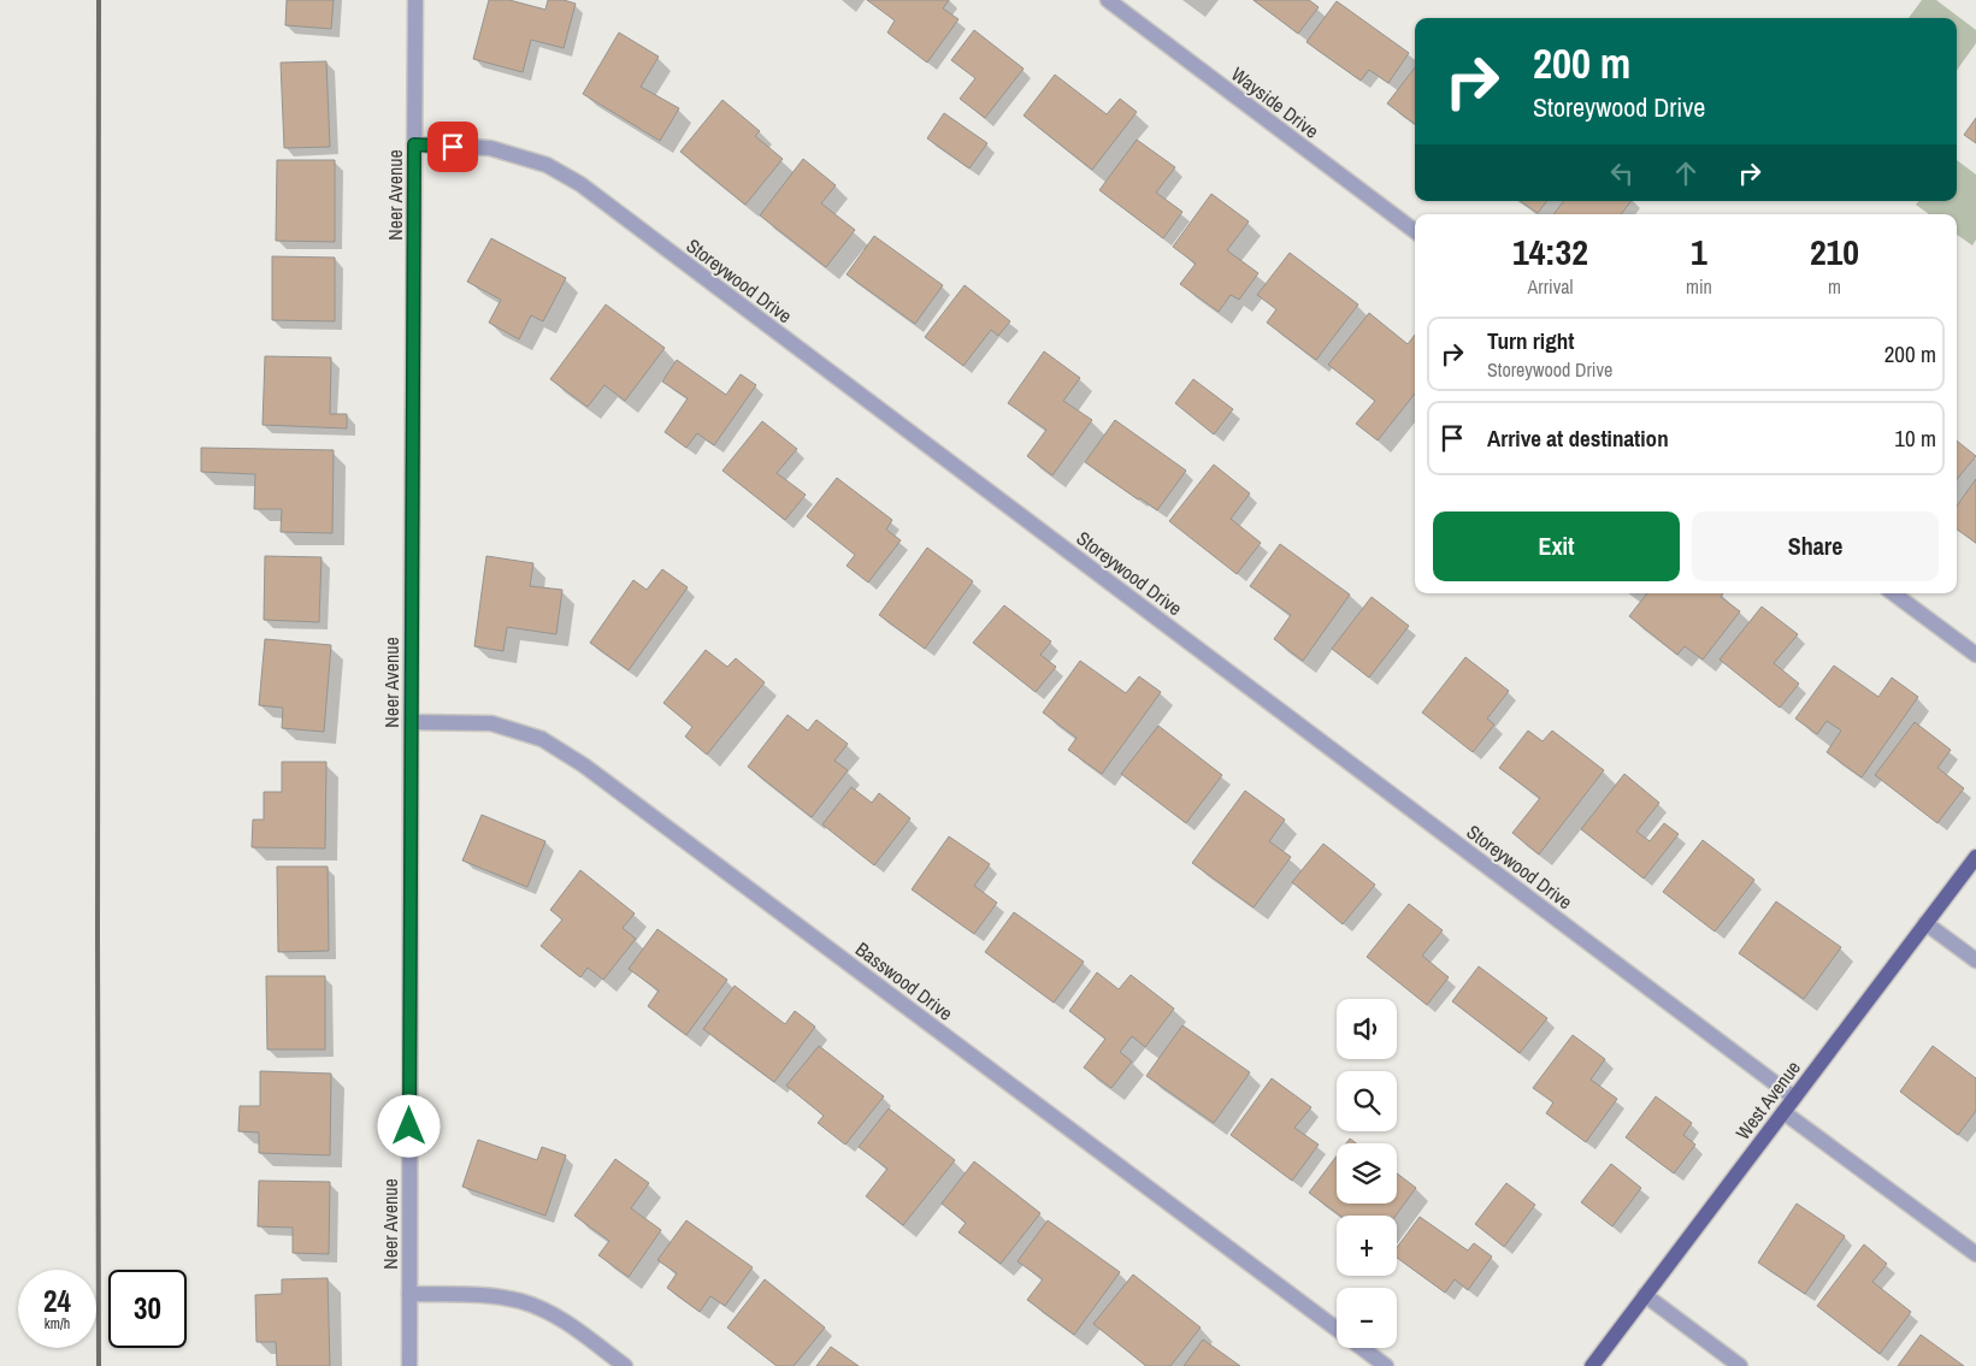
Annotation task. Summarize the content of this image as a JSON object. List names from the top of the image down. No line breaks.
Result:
{"streets":{"main road":["West Avenue"],"street":["Wayside Drive","Neer Avenue","Storeywood Drive","Basswood Drive"]},"crossings":[["Neer Avenue","Storeywood Drive"],["Neer Avenue","Basswood Drive"],["Storeywood Drive","West Avenue"]],"page":{"turn":["200 m","Storeywood Drive"],"eta":["14:32","Arrival","1","min","210","m"],"list":[{"name":"Turn right","note":"Storeywood Drive","value":"200 m"},{"name":"Arrive at destination","value":"10 m"}],"buttons":["Exit","Share"],"map_buttons":["+","−"],"speed":"24 km/h","limit":"30"}}
